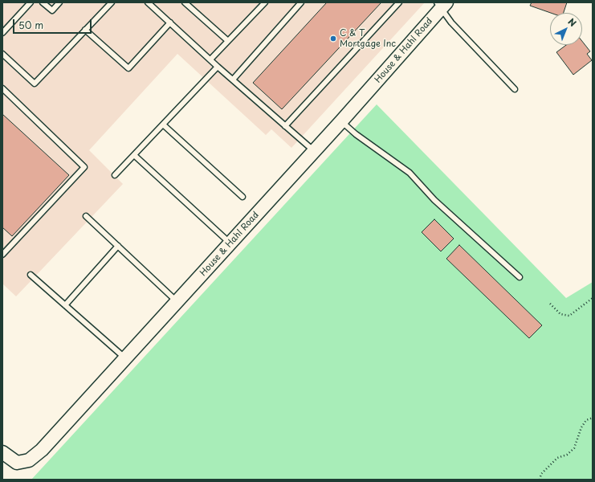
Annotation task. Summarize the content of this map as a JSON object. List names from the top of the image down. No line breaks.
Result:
{"streets":{"street":["House & Hahl Road"]},"places":["C & T Mortgage Inc"],"scale_bar":"50 m","north":"top right"}
